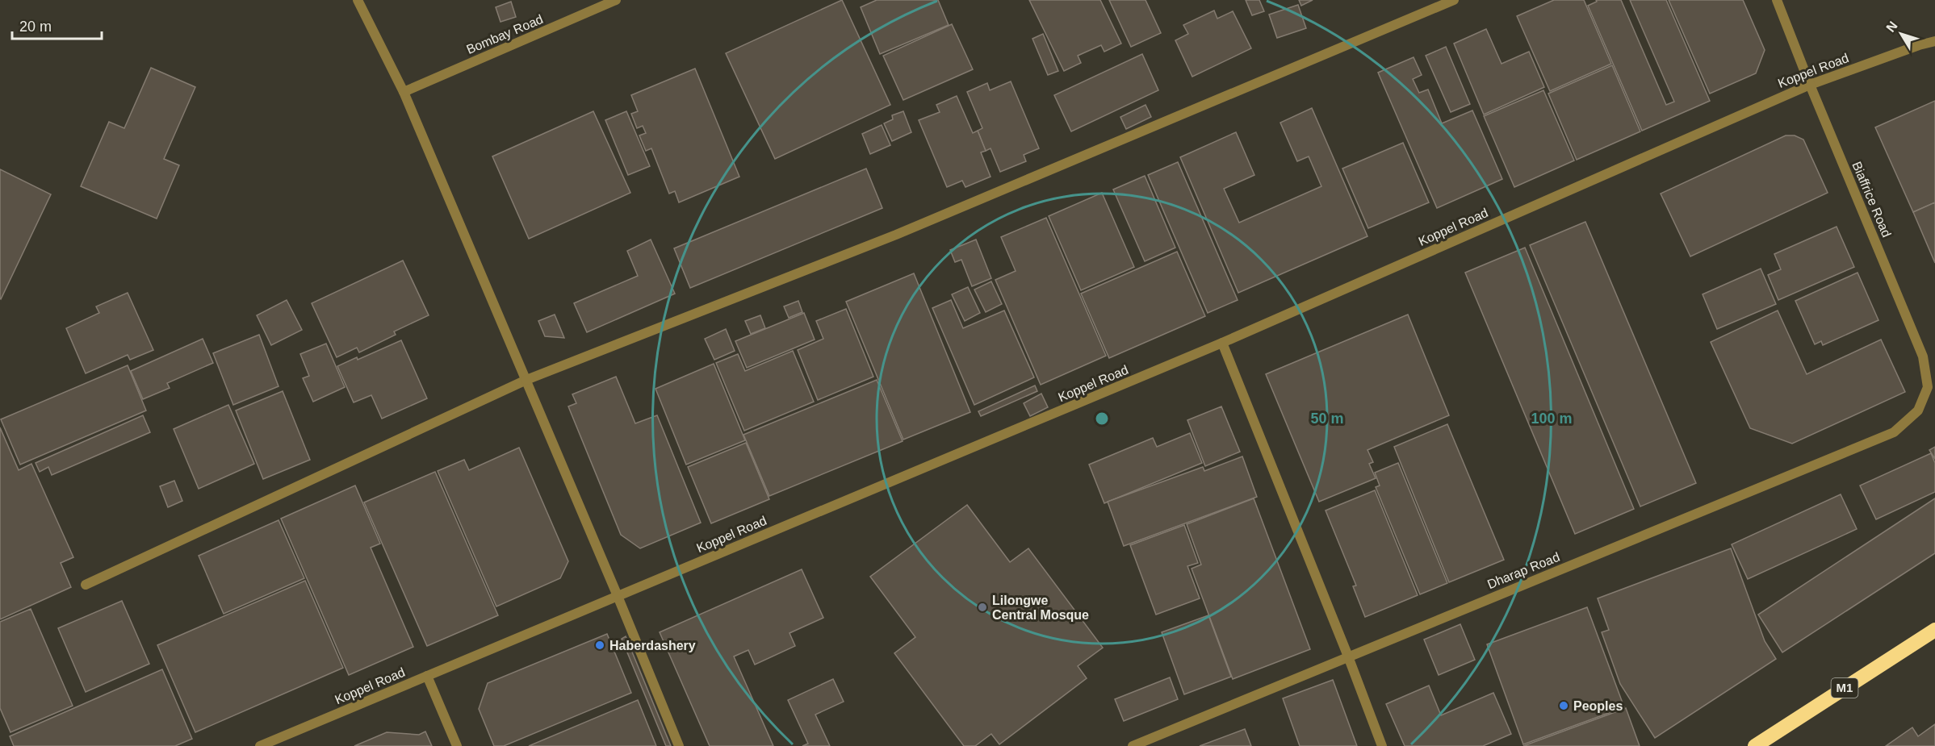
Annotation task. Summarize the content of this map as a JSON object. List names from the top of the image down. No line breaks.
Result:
{"streets":{"highway":["M1"],"street":["Bombay Road","Koppel Road","Biaffrice Road","Dharap Road"]},"crossings":[["Koppel Road","Biaffrice Road"],["Biaffrice Road","Dharap Road"]],"places":["Lilongwe Central Mosque","Haberdashery","Peoples"],"scale_bar":"20 m","north":"top left","rings":["50 m","100 m"]}
